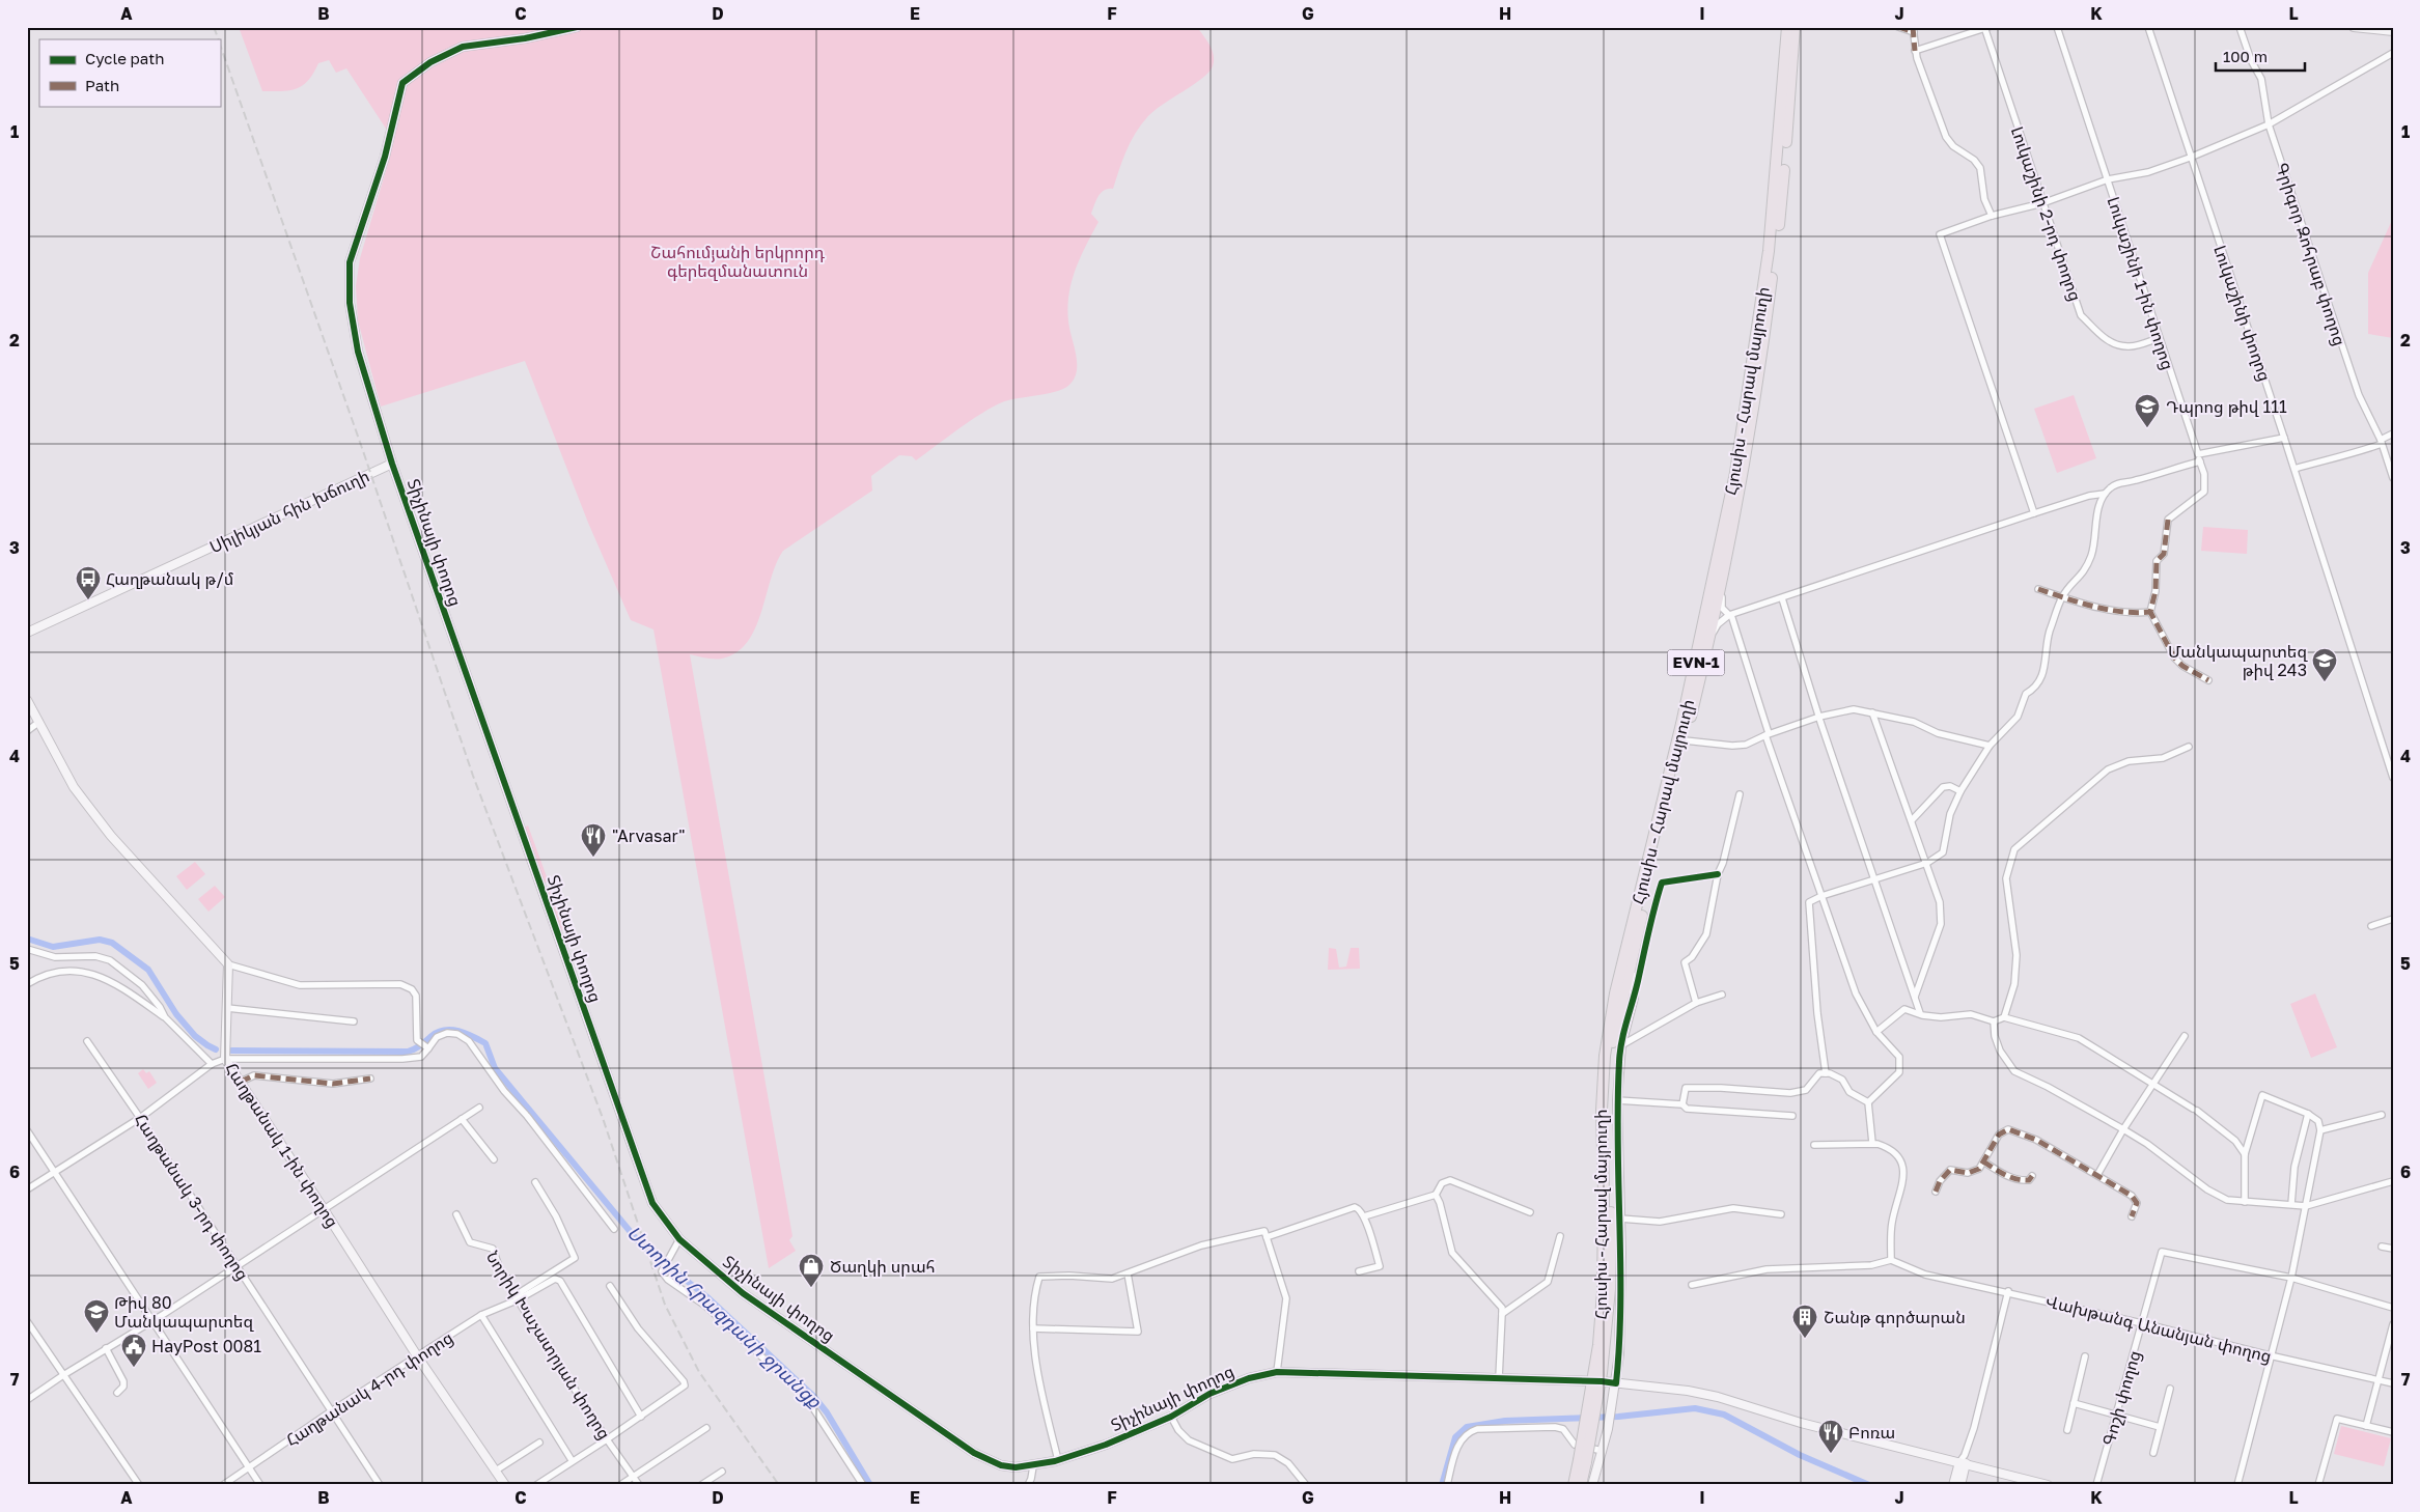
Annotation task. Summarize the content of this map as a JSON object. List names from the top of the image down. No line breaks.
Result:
{"streets":{"highway":["Հյուսիս - Հարավ մայրուղի","EVN-1"],"street":["Լուկաշինի 2-րդ փողոց","Գրիգոր Զոհրաբ փողոց","Լուկաշինի 1-ին փողոց","Լուկաշինի փողոց","Սիլիկյան հին խճուղի","Տիչինայի փողոց","Հաղթանակ 1-ին փողոց","Հաղթանակ 3-րդ փողոց","Վախթանգ Անանյան փողոց","Նորիկ Խաչատրյան փողոց","Հաղթանակ 4-րդ փողոց","Գոշի փողոց"]},"crossings":[["Լուկաշինի 2-րդ փողոց","Լուկաշինի 1-ին փողոց"],["Սիլիկյան հին խճուղի","Տիչինայի փողոց"],["Հաղթանակ 1-ին փողոց","Հաղթանակ 4-րդ փողոց"],["Հաղթանակ 3-րդ փողոց","Հաղթանակ 4-րդ փողոց"],["Վախթանգ Անանյան փողոց","Գոշի փողոց"],["Նորիկ Խաչատրյան փողոց","Հաղթանակ 4-րդ փողոց"]],"water":["Ստորին Հրազդանի ջրանցք"],"parks":["Շահումյանի երկրորդ գերեզմանատուն"],"places":{"school or university":["Դպրոց թիվ 111","Մանկապարտեզ թիվ 243","Թիվ 80 Մանկապարտեզ"],"bus stop":["Հաղթանակ թ/մ"],"restaurant":["\"Arvasar\"","Բոռա"],"shop":["Ծաղկի սրահ"],"building":["Շանթ գործարան"],"public building":["HayPost 0081"]},"legend":["Cycle path","Path"],"scale_bar":"100 m","grid":{"columns":["A","B","C","D","E","F","G","H","I","J","K","L"],"rows":["1","2","3","4","5","6","7"]}}
